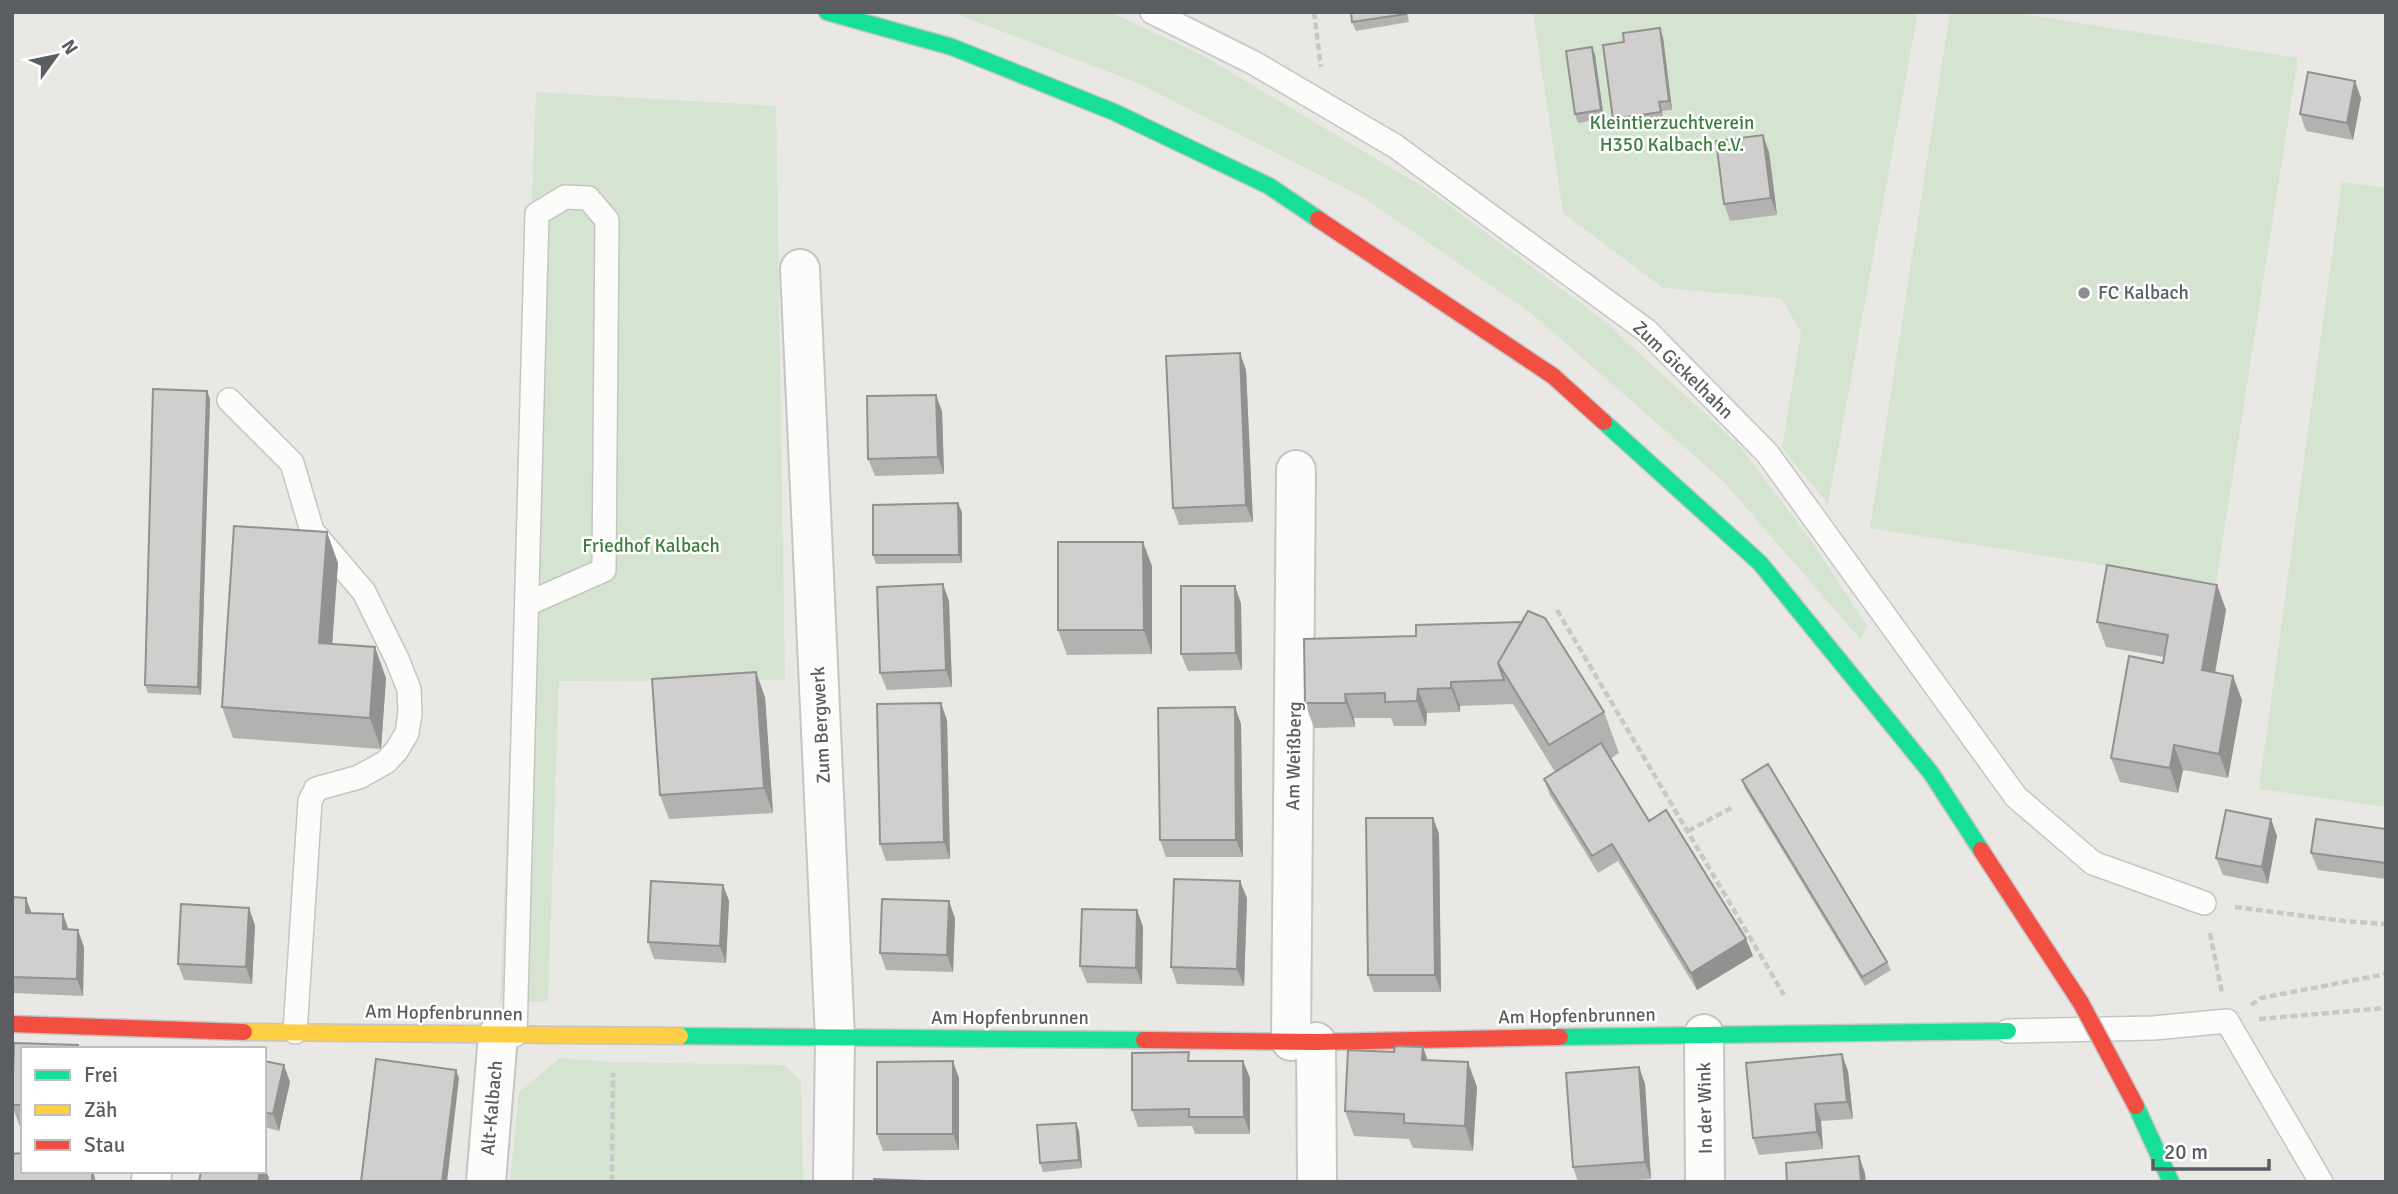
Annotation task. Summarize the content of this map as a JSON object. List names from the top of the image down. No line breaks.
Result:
{"streets":{"street":["Zum Bergwerk","Am Weißberg","Am Hopfenbrunnen","Alt-Kalbach","In der Wink"],"lane":["Zum Gickelhahn"]},"crossings":[["Zum Bergwerk","Am Hopfenbrunnen"],["Am Weißberg","Am Hopfenbrunnen"],["Am Hopfenbrunnen","Alt-Kalbach"],["Am Hopfenbrunnen","In der Wink"]],"parks":["Kleintierzuchtverein H350 Kalbach e.V.","Friedhof Kalbach"],"places":["FC Kalbach"],"legend":["Frei","Zäh","Stau"],"scale_bar":"20 m","north":"top right"}
